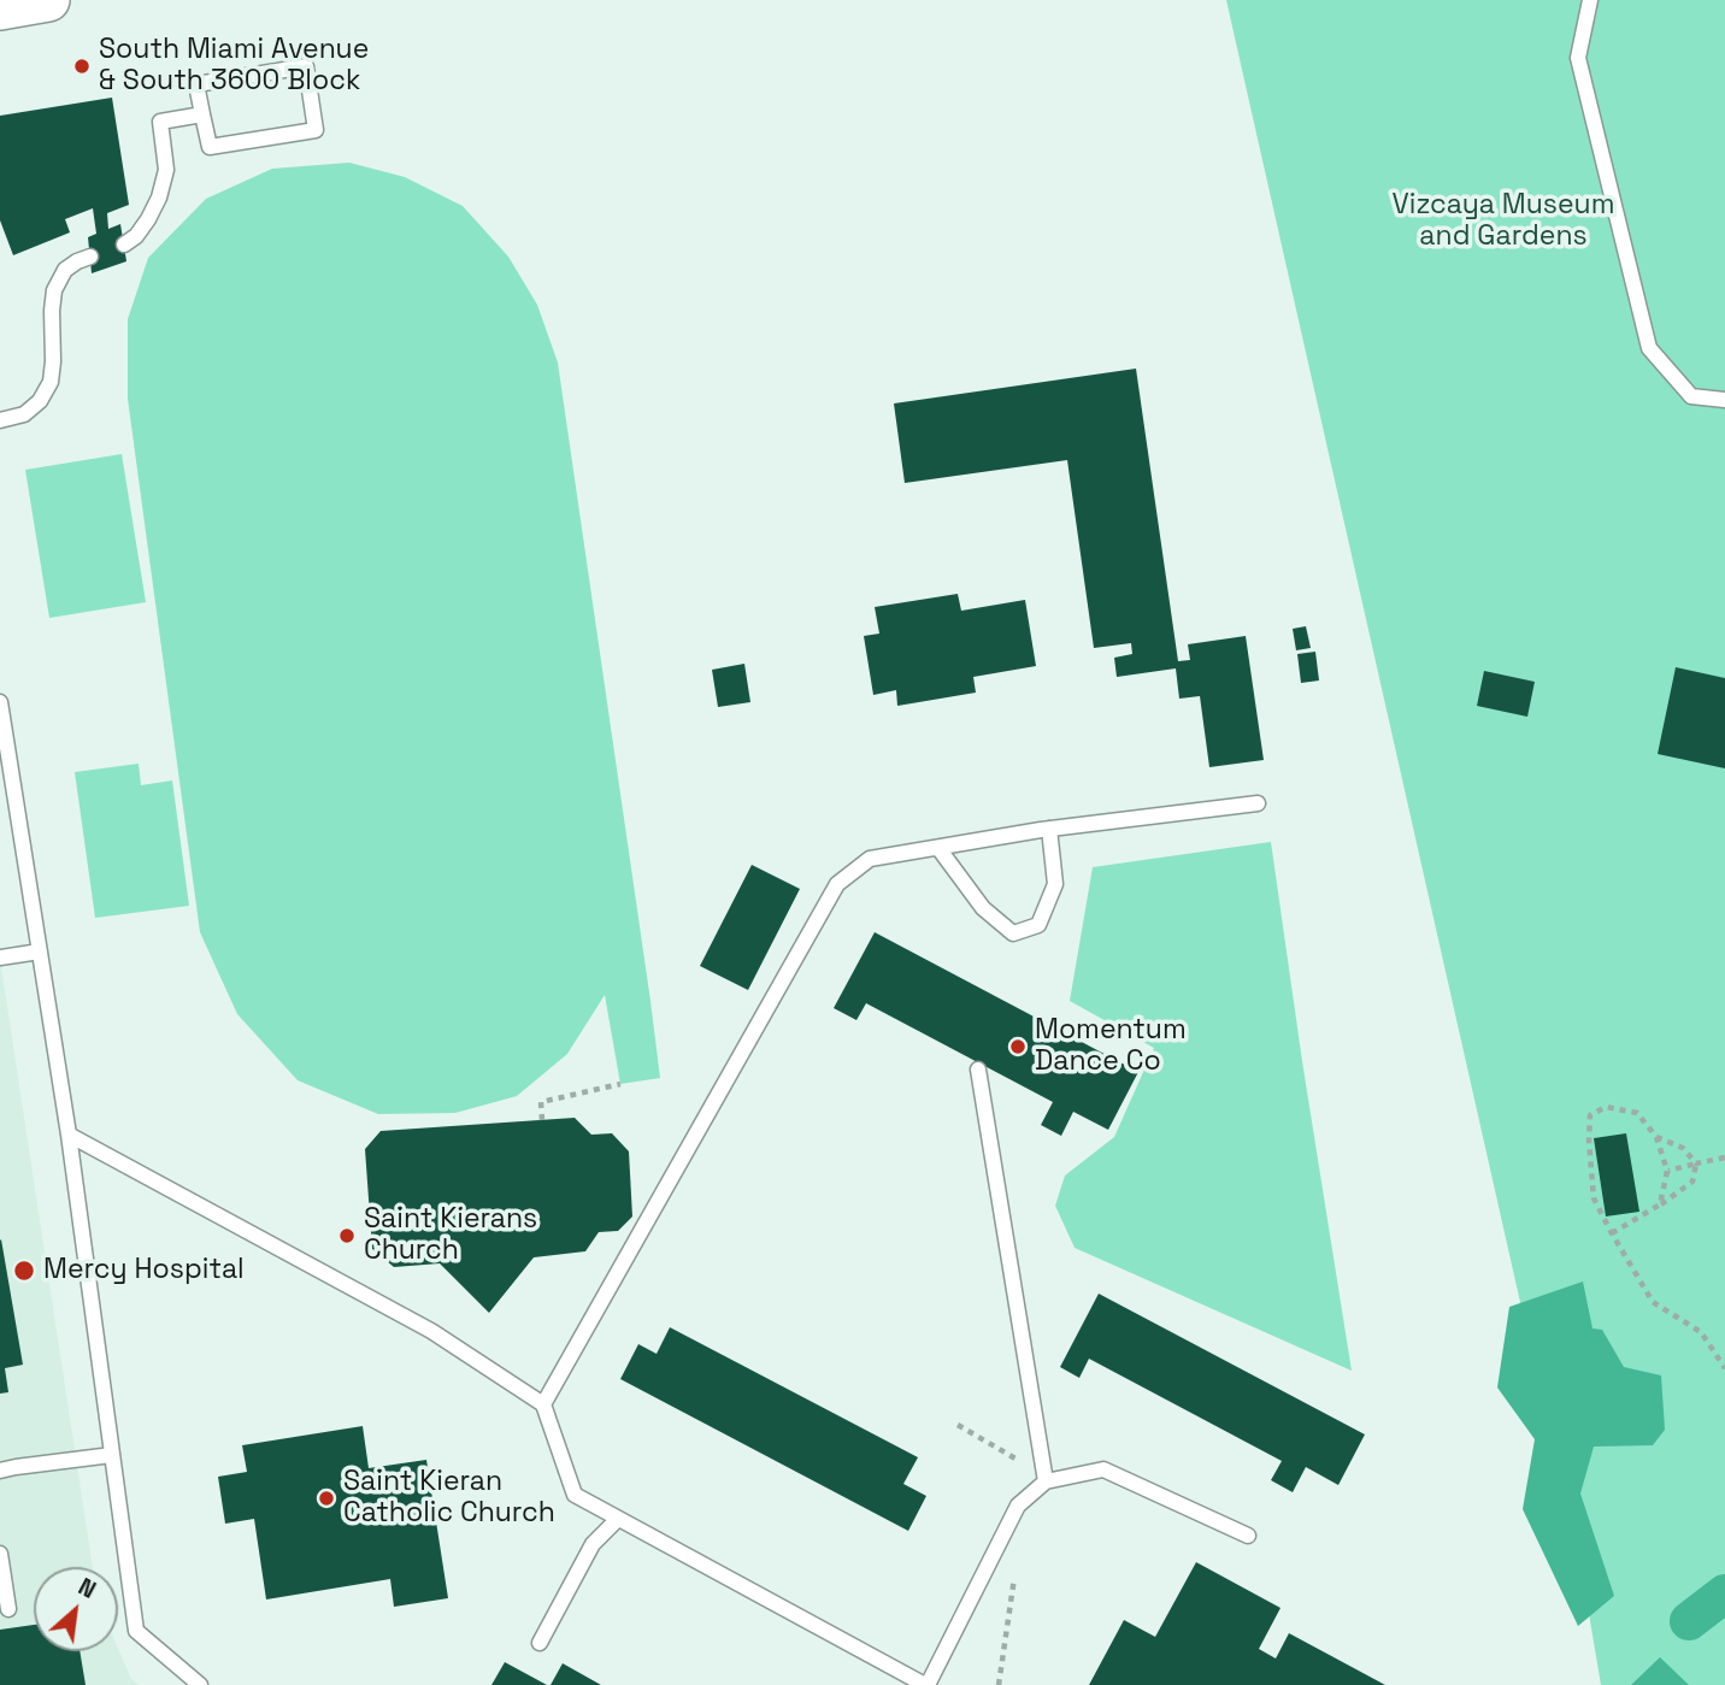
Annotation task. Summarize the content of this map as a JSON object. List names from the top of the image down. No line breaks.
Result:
{"parks":["Vizcaya Museum and Gardens"],"places":["South Miami Avenue & South 3600 Block","Momentum Dance Co","Saint Kierans Church","Mercy Hospital","Saint Kieran Catholic Church"],"north":"top right"}
